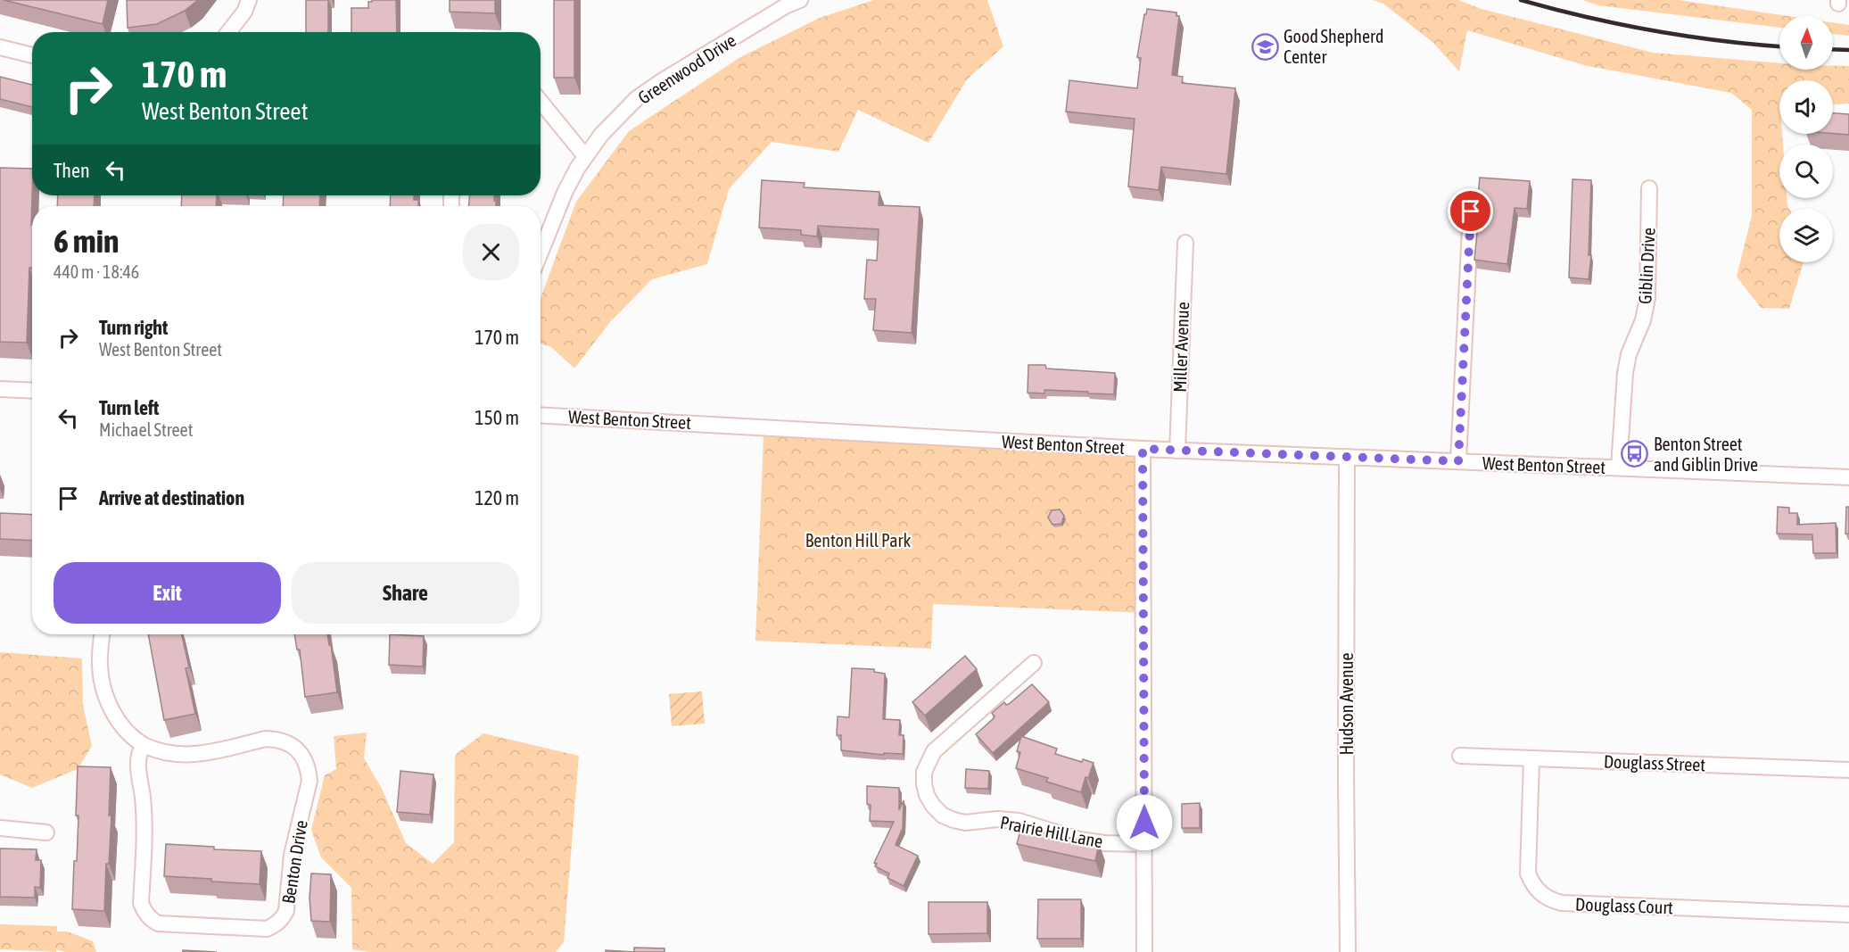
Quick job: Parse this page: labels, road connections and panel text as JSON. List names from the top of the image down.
{
  "streets": {
    "street": [
      "Greenwood Drive",
      "Giblin Drive",
      "Miller Avenue",
      "West Benton Street",
      "Hudson Avenue",
      "Douglass Street",
      "Prairie Hill Lane",
      "Benton Drive",
      "Douglass Court"
    ]
  },
  "crossings": [
    ["Giblin Drive", "West Benton Street"],
    ["Miller Avenue", "West Benton Street"],
    ["West Benton Street", "Hudson Avenue"],
    ["Douglass Street", "Douglass Court"]
  ],
  "parks": ["Benton Hill Park"],
  "places": {
    "school or university": ["Good Shepherd Center"],
    "bus stop": ["Benton Street and Giblin Drive"]
  },
  "north": "top",
  "page": {
    "turn": ["170 m", "West Benton Street"],
    "then": "Then",
    "heading": ["6 min", "440 m · 18:46"],
    "list": [
      {
        "name": "Turn right",
        "note": "West Benton Street",
        "value": "170 m"
      },
      {
        "name": "Turn left",
        "note": "Michael Street",
        "value": "150 m"
      },
      {
        "name": "Arrive at destination",
        "value": "120 m"
      }
    ],
    "buttons": ["Exit", "Share"]
  }
}
